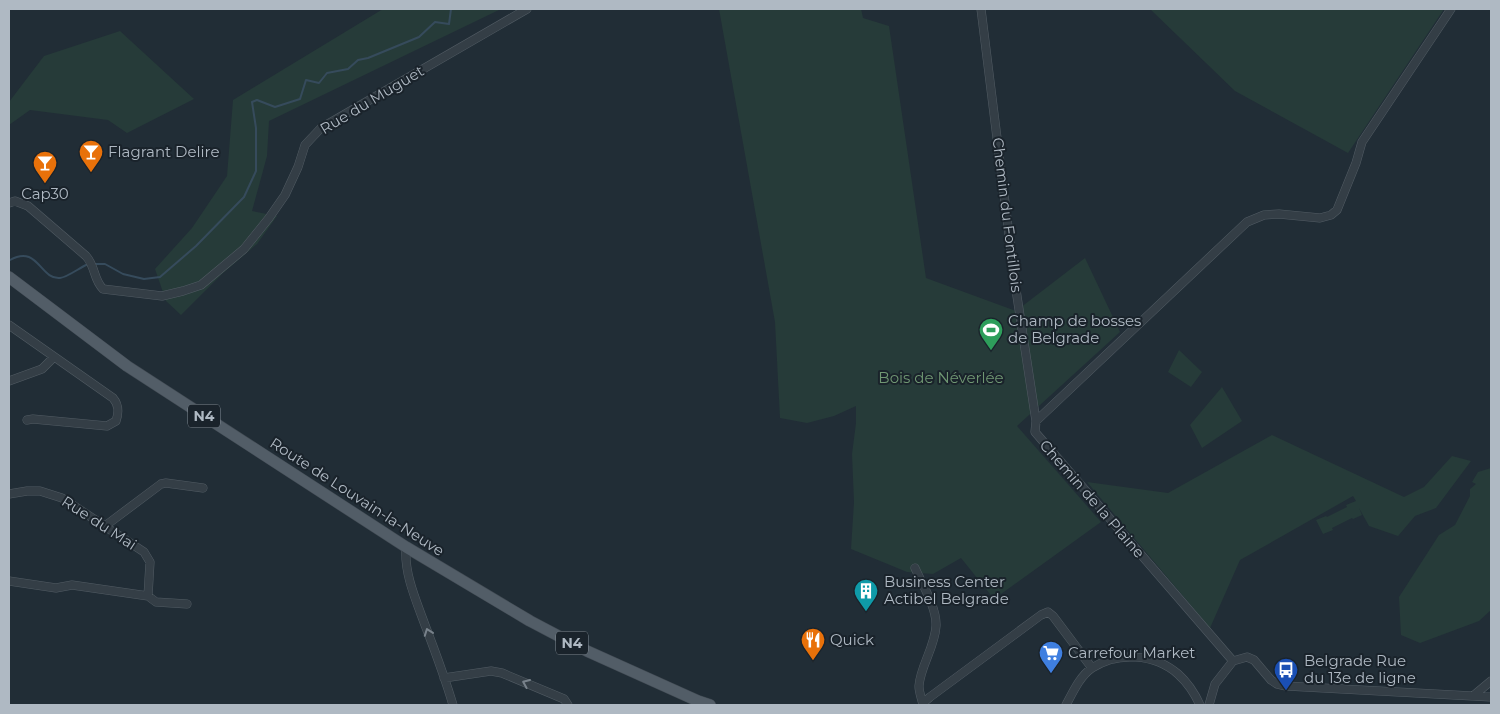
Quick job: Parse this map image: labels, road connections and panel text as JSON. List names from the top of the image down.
{
  "streets": {
    "main road": ["N4", "Route de Louvain-la-Neuve"],
    "street": [
      "Rue du Muguet",
      "Chemin du Fontillois",
      "Chemin de la Plaine",
      "Rue du Mai"
    ]
  },
  "crossings": [
    ["Chemin du Fontillois", "Chemin de la Plaine"]
  ],
  "parks": ["Bois de Néverlée"],
  "places": {
    "bar": ["Flagrant Delire", "Cap30"],
    "sports": ["Champ de bosses de Belgrade"],
    "building": ["Business Center Actibel Belgrade"],
    "restaurant": ["Quick"],
    "supermarket": ["Carrefour Market"],
    "bus stop": ["Belgrade Rue du 13e de ligne"]
  }
}
